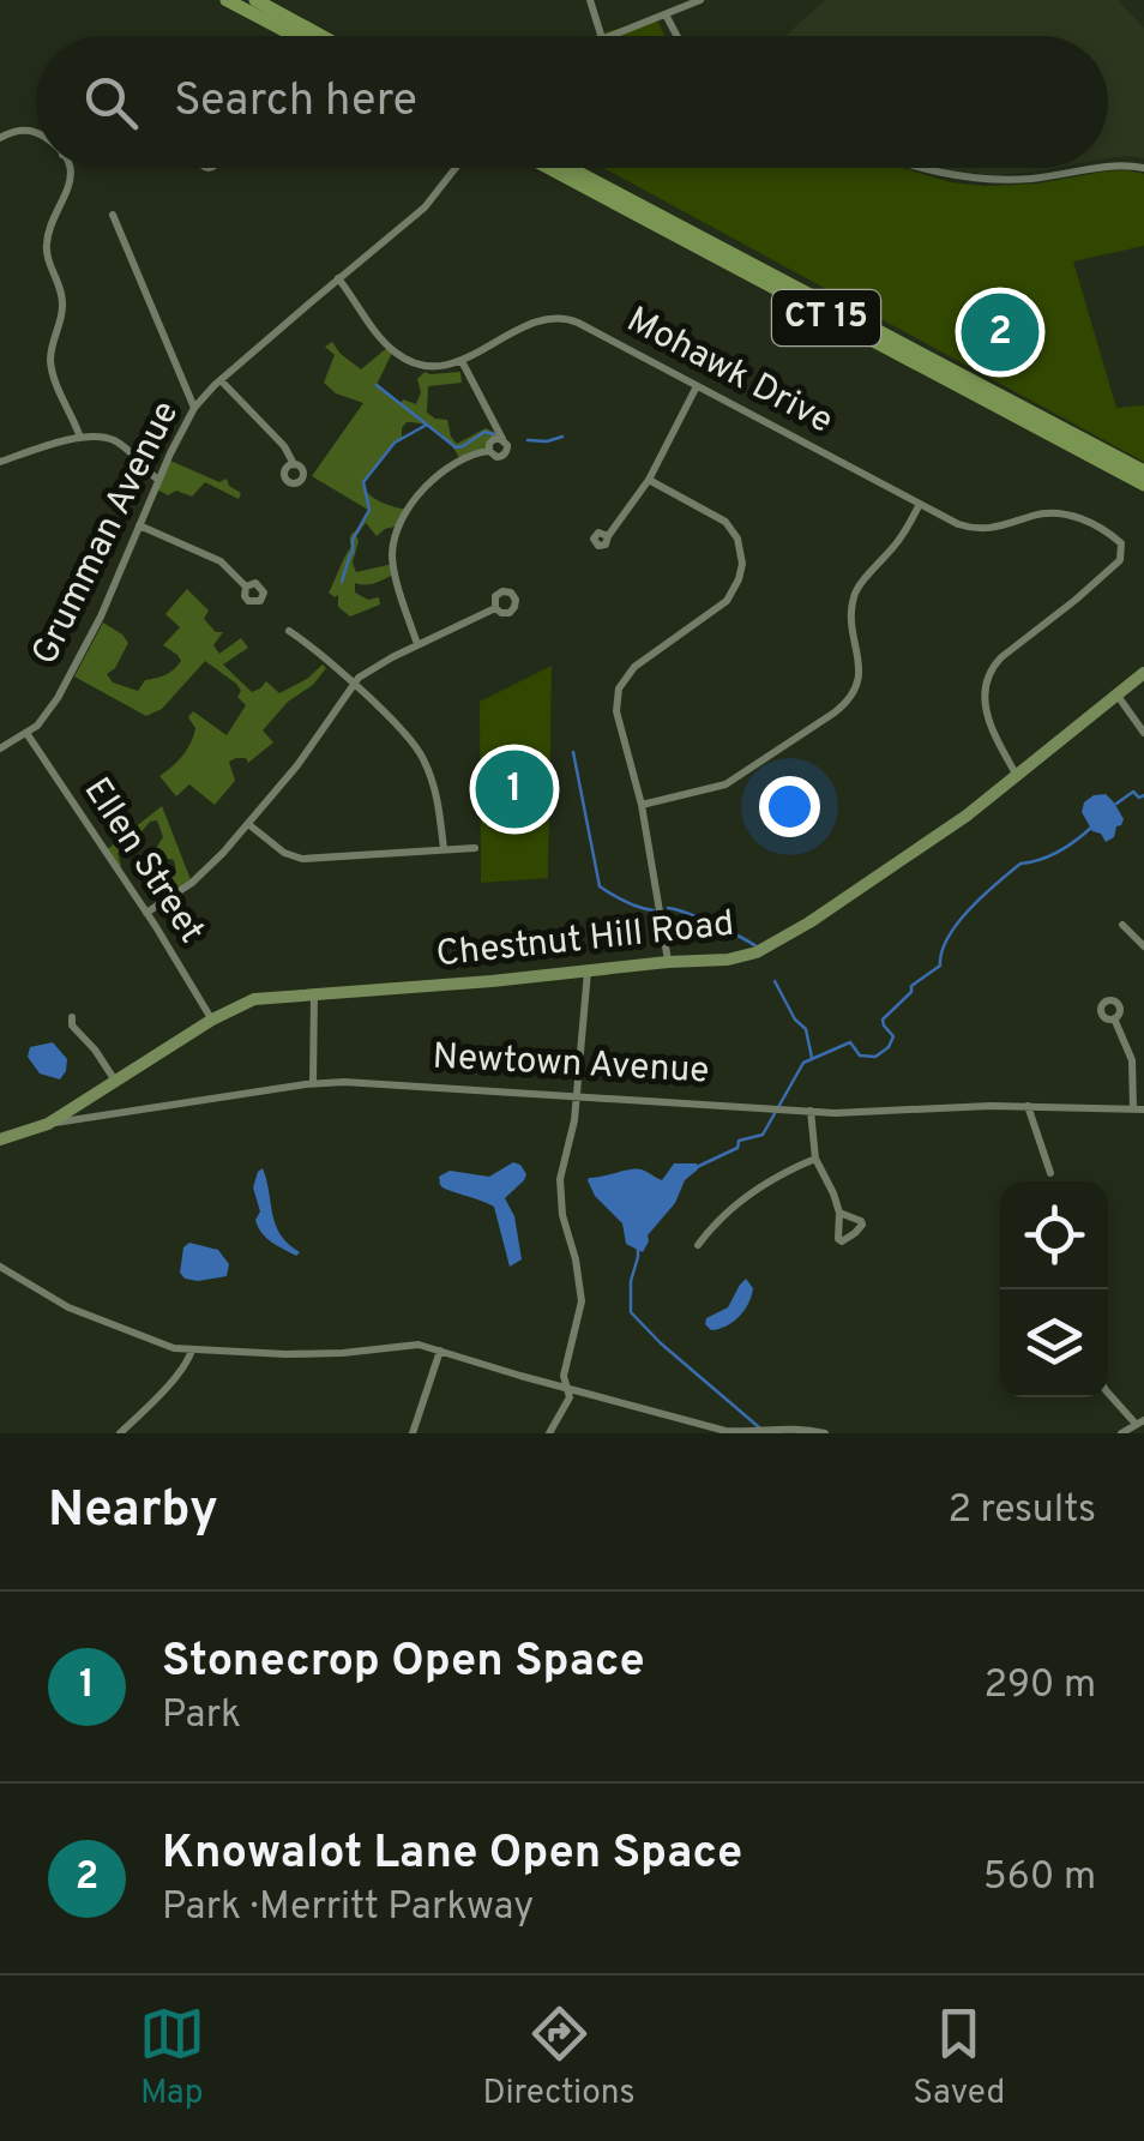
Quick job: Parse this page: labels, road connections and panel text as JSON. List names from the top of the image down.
{
  "streets": {
    "highway": ["CT 15"],
    "main road": ["Chestnut Hill Road", "Newtown Avenue"],
    "street": ["Mohawk Drive", "Grumman Avenue", "Ellen Street"]
  },
  "crossings": [
    ["Mohawk Drive", "Chestnut Hill Road"],
    ["Grumman Avenue", "Ellen Street"],
    ["Ellen Street", "Chestnut Hill Road"],
    ["Chestnut Hill Road", "Newtown Avenue"]
  ],
  "page": {
    "search": "Search here",
    "pins": ["2", "1"],
    "heading": ["Nearby", "2 results"],
    "list": [
      {
        "mark": "1",
        "name": "Stonecrop Open Space",
        "note": "Park",
        "value": "290 m"
      },
      {
        "mark": "2",
        "name": "Knowalot Lane Open Space",
        "note": "Park · Merritt Parkway",
        "value": "560 m"
      }
    ],
    "nav": ["Map", "Directions", "Saved"]
  }
}
